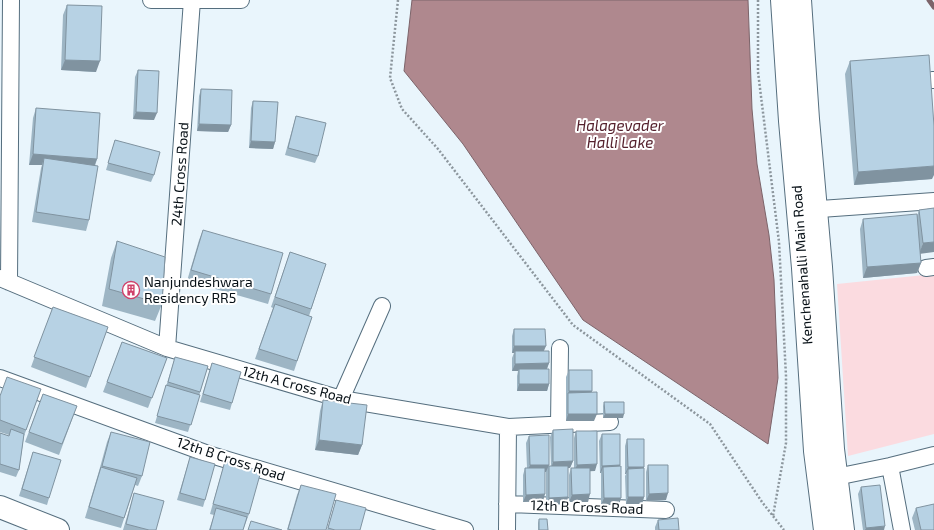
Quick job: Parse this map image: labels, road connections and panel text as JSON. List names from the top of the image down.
{
  "streets": {
    "main road": ["Kenchenahalli Main Road"],
    "street": ["24th Cross Road", "12th A Cross Road", "12th B Cross Road"]
  },
  "crossings": [
    ["24th Cross Road", "12th A Cross Road"]
  ],
  "water": ["Halagevader Halli Lake"],
  "places": {
    "building": ["Nanjundeshwara Residency RR5"]
  }
}
